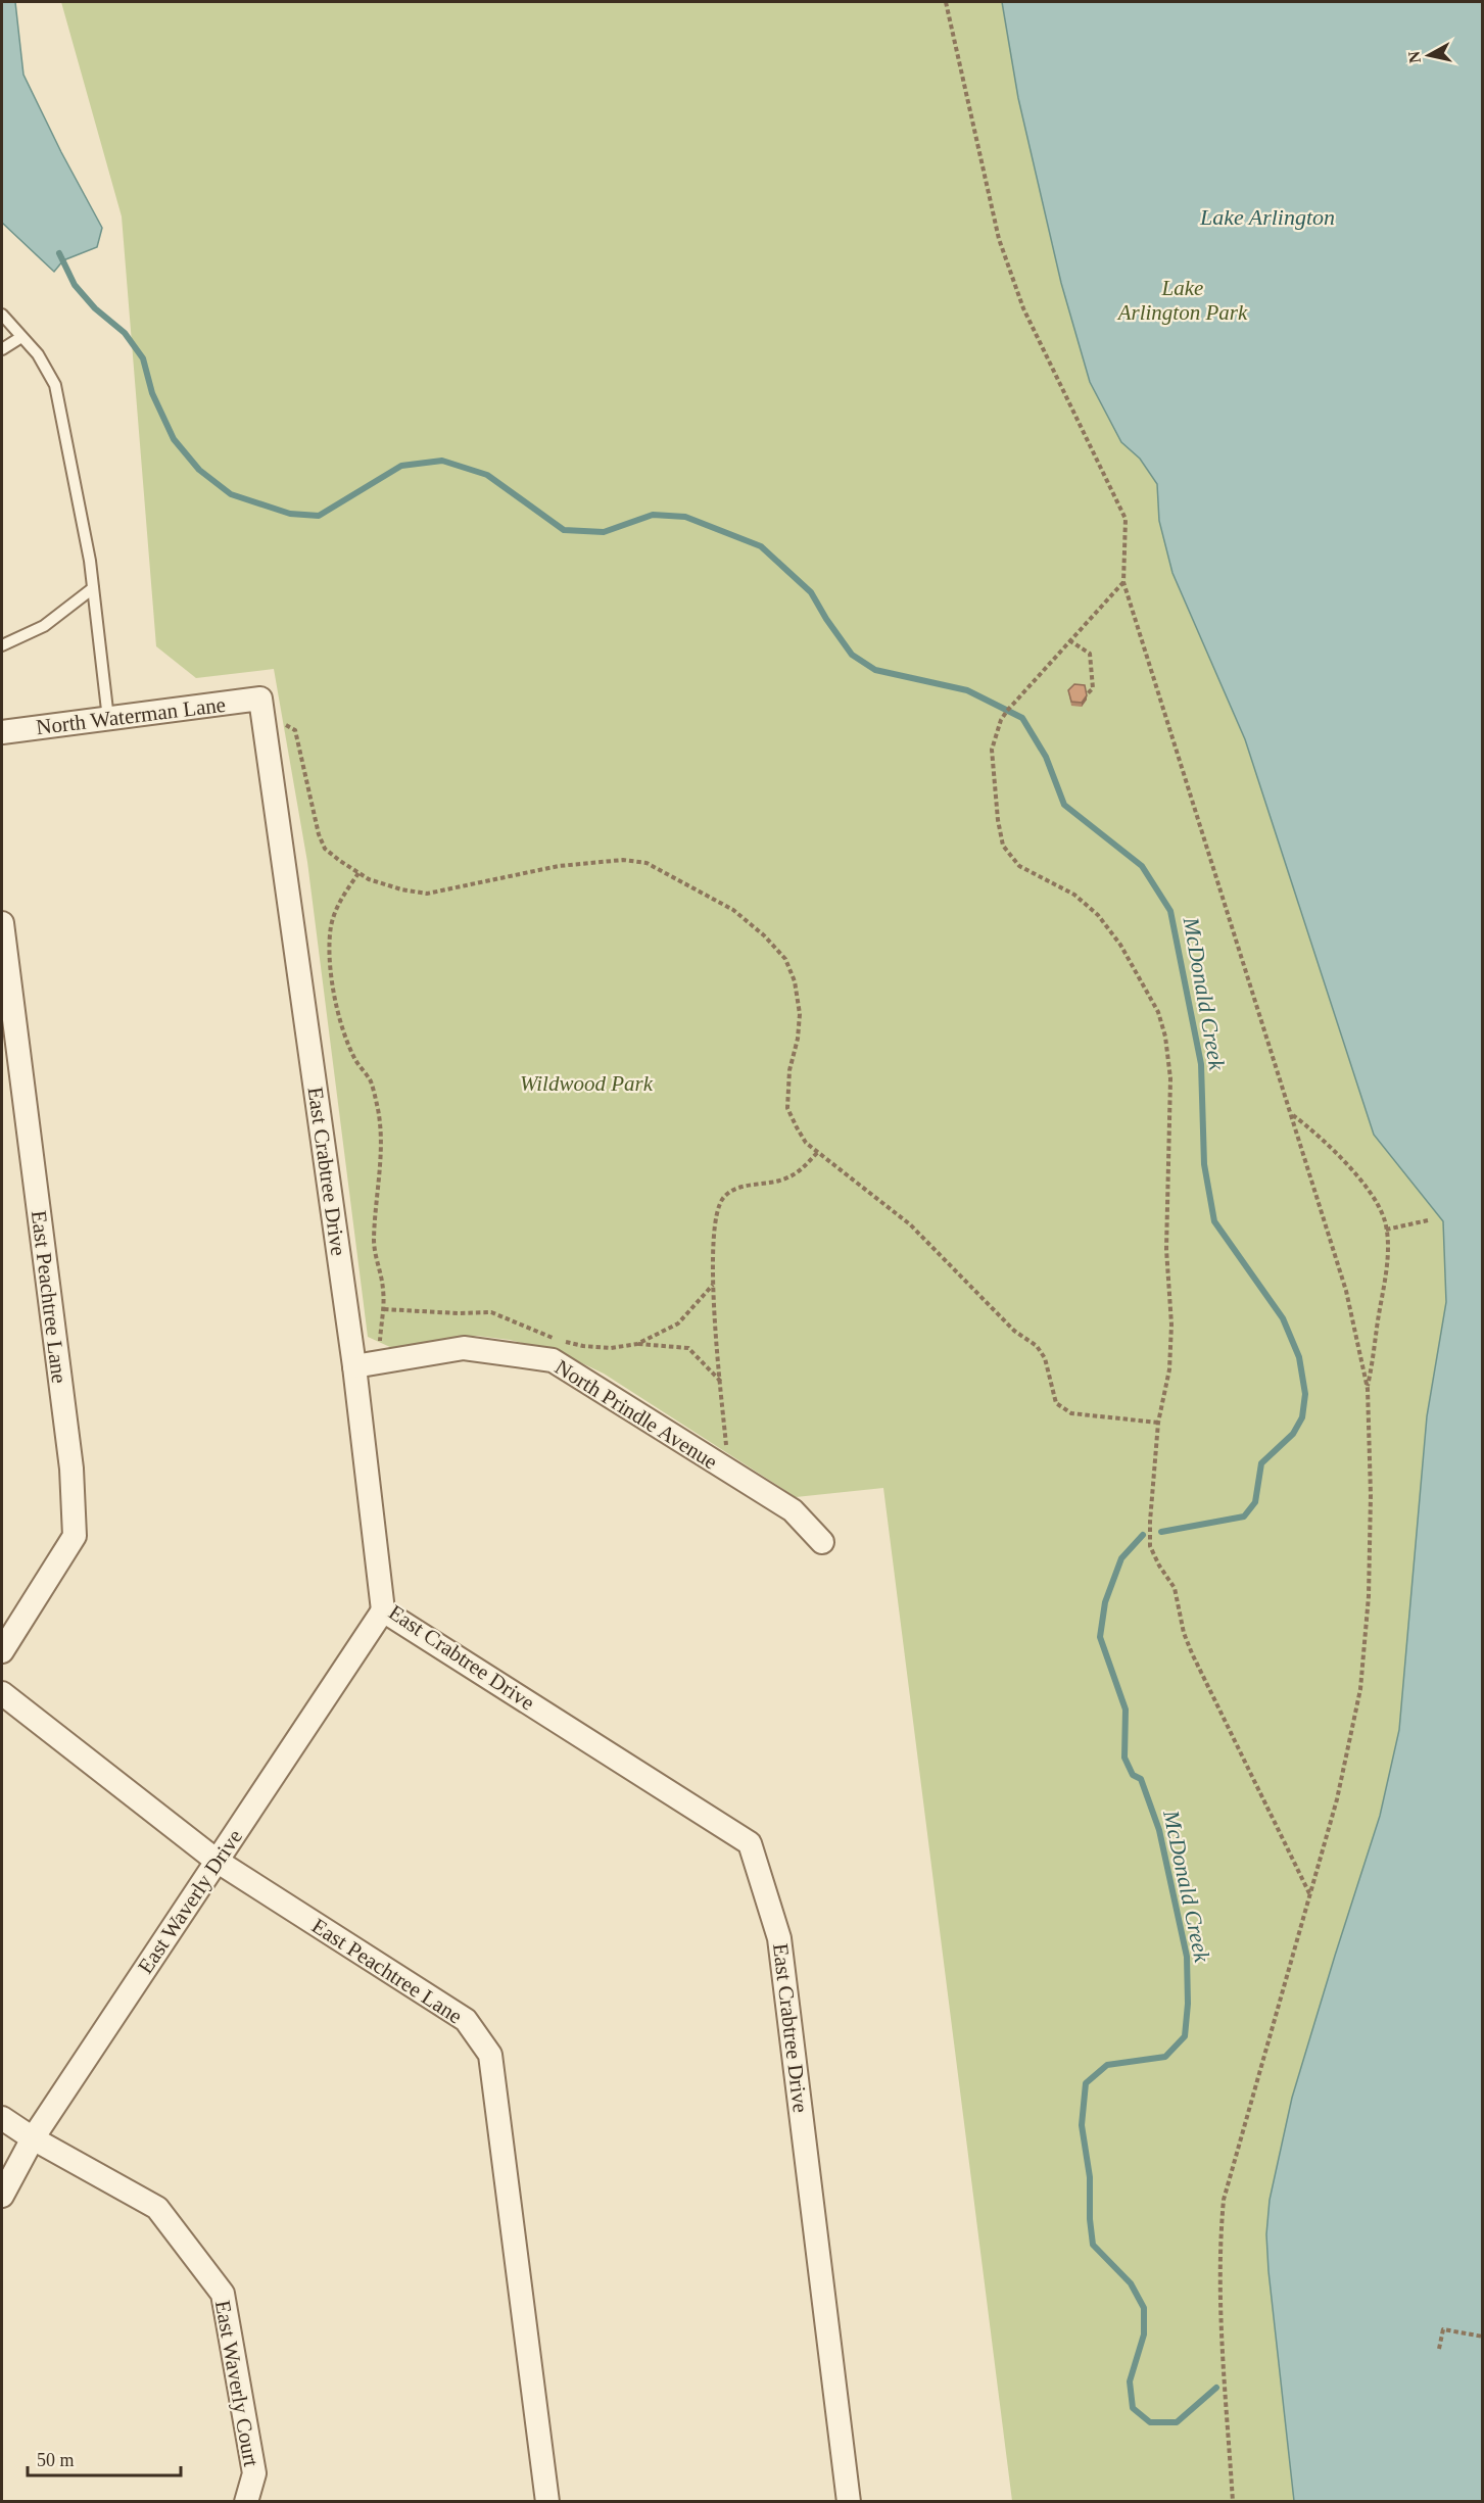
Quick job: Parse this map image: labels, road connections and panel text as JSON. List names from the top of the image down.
{
  "streets": {
    "street": [
      "North Waterman Lane",
      "East Crabtree Drive",
      "East Peachtree Lane",
      "North Prindle Avenue",
      "East Waverly Drive",
      "East Waverly Court"
    ]
  },
  "crossings": [
    ["North Waterman Lane", "East Crabtree Drive"],
    ["East Crabtree Drive", "North Prindle Avenue"],
    ["East Crabtree Drive", "East Waverly Drive"],
    ["East Peachtree Lane", "East Waverly Drive"],
    ["East Waverly Drive", "East Waverly Court"]
  ],
  "water": ["Lake Arlington", "McDonald Creek"],
  "parks": ["Lake Arlington Park", "Wildwood Park"],
  "scale_bar": "50 m",
  "north": "left"
}
